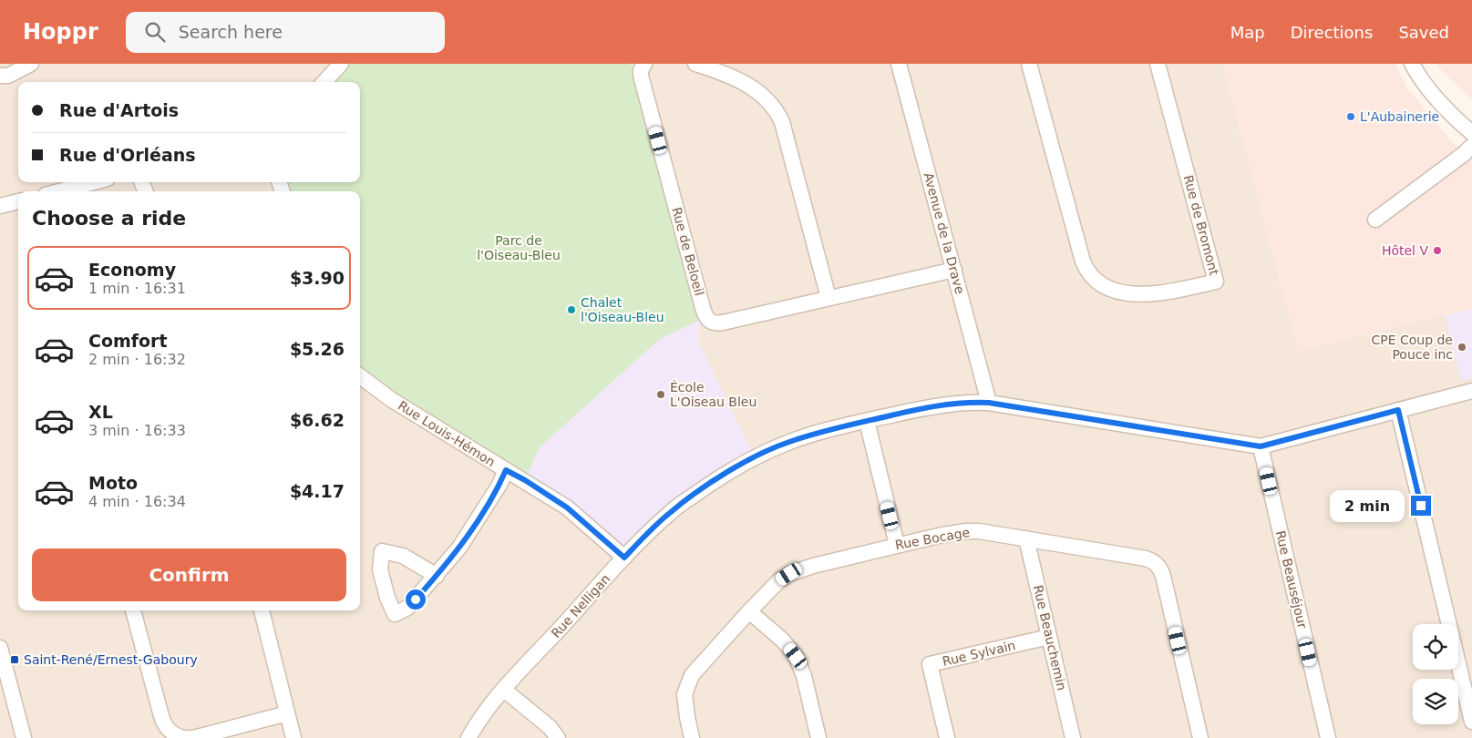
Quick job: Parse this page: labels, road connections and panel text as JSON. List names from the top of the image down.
{
  "streets": {
    "street": [
      "Rue de Bromont",
      "Avenue de la Drave",
      "Rue de Beloeil",
      "Rue Louis-Hémon",
      "Rue Bocage",
      "Rue Beauséjour",
      "Rue Nelligan",
      "Rue Beauchemin",
      "Rue Sylvain"
    ]
  },
  "crossings": [
    ["Avenue de la Drave", "Rue de Beloeil"],
    ["Avenue de la Drave", "Rue Nelligan"],
    ["Rue Louis-Hémon", "Rue Nelligan"],
    ["Rue Bocage", "Rue Beauchemin"],
    ["Rue Beauséjour", "Rue Nelligan"],
    ["Rue Beauchemin", "Rue Sylvain"]
  ],
  "parks": ["Parc de l'Oiseau-Bleu"],
  "places": {
    "other": [
      "L'Aubainerie",
      "Hôtel V",
      "Chalet l'Oiseau-Bleu",
      "CPE Coup de Pouce inc",
      "École L'Oiseau Bleu"
    ],
    "transit": ["Saint-René/Ernest-Gaboury"]
  },
  "page": {
    "header": "Hoppr",
    "search": "Search here",
    "nav": ["Map", "Directions", "Saved"],
    "banner": ["Rue d'Artois", "Rue d'Orléans"],
    "heading": "Choose a ride",
    "list": [
      {
        "name": "Economy",
        "note": "1 min · 16:31",
        "value": "$3.90"
      },
      {
        "name": "Comfort",
        "note": "2 min · 16:32",
        "value": "$5.26"
      },
      {
        "name": "XL",
        "note": "3 min · 16:33",
        "value": "$6.62"
      },
      {
        "name": "Moto",
        "note": "4 min · 16:34",
        "value": "$4.17"
      }
    ],
    "bubble": "2 min",
    "buttons": "Confirm"
  }
}
